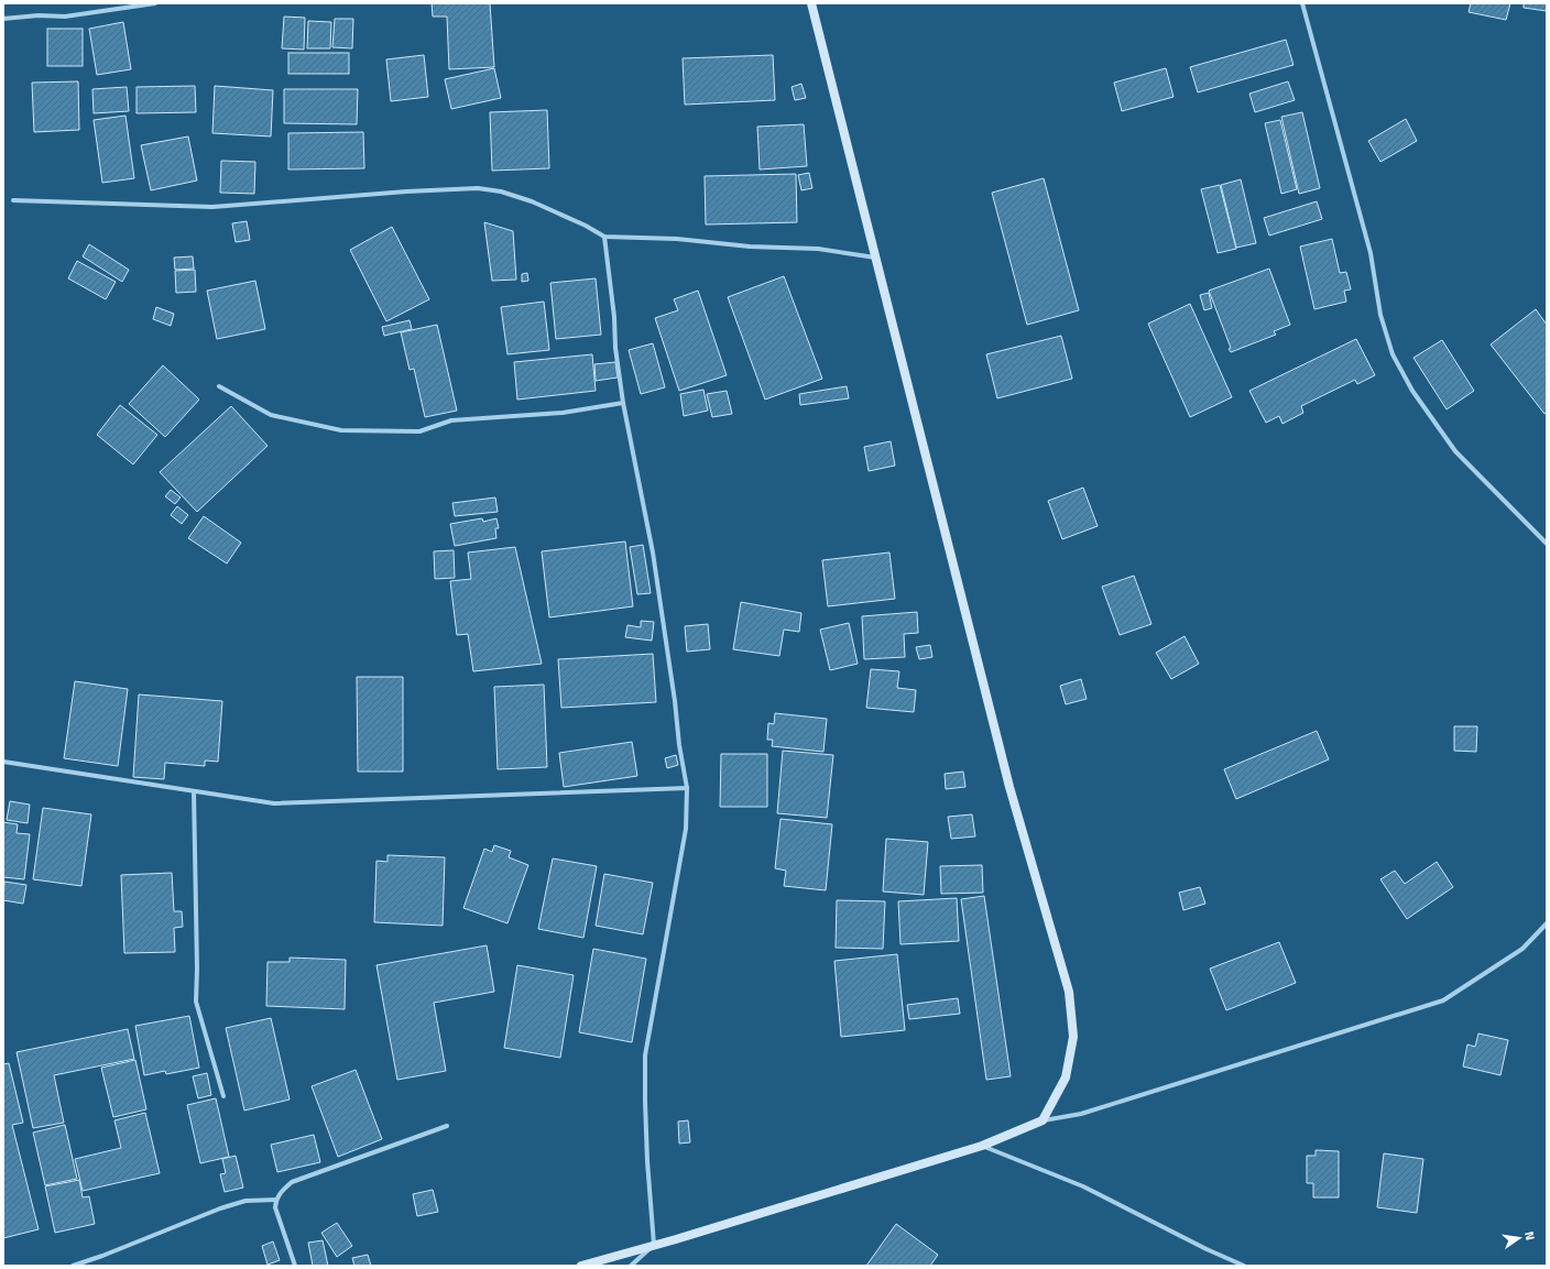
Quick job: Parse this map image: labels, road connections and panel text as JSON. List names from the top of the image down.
{
  "north": "right"
}
